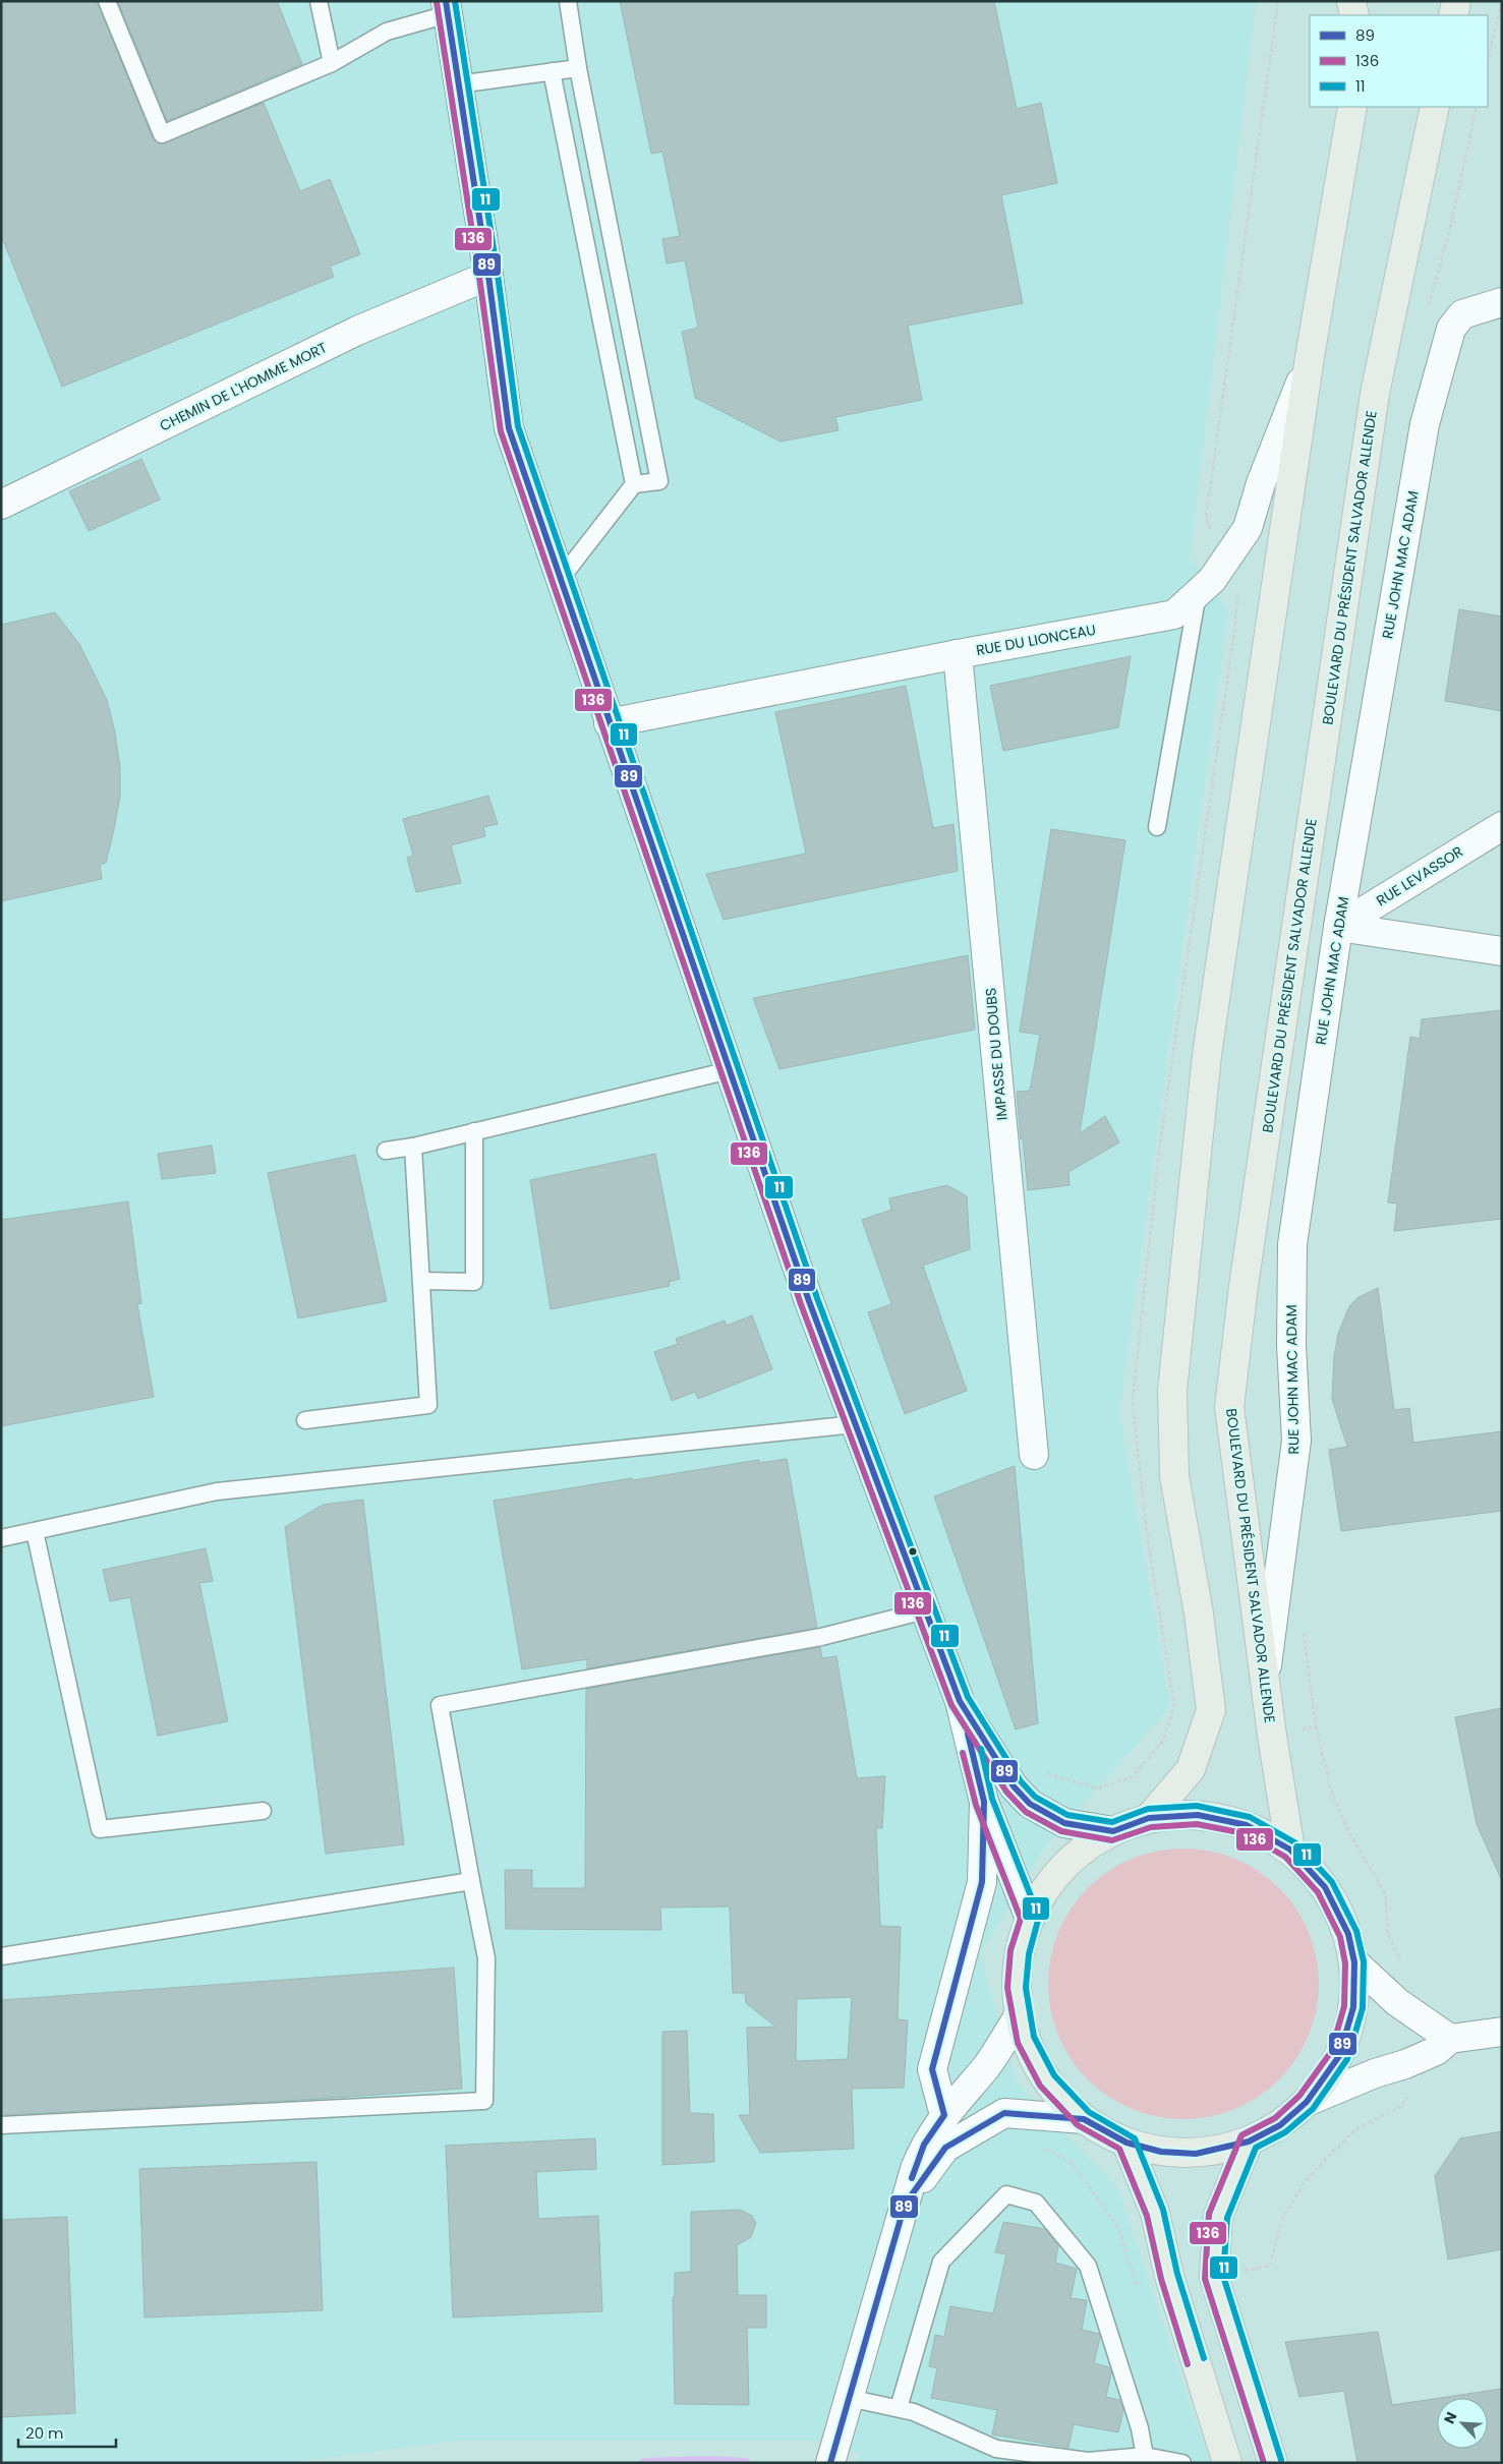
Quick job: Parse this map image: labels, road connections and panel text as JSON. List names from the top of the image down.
{
  "streets": {
    "main road": ["BOULEVARD DU PRÉSIDENT SALVADOR ALLENDE"],
    "street": [
      "CHEMIN DE L'HOMME MORT",
      "RUE JOHN MAC ADAM",
      "RUE DU LIONCEAU",
      "RUE LEVASSOR",
      "IMPASSE DU DOUBS"
    ]
  },
  "crossings": [
    ["RUE JOHN MAC ADAM", "BOULEVARD DU PRÉSIDENT SALVADOR ALLENDE"],
    ["RUE JOHN MAC ADAM", "RUE LEVASSOR"],
    ["RUE DU LIONCEAU", "IMPASSE DU DOUBS"]
  ],
  "lines": ["transit line 89", "transit line 11", "transit line 136"],
  "legend": ["89", "136", "11"],
  "scale_bar": "20 m",
  "north": "top left"
}
